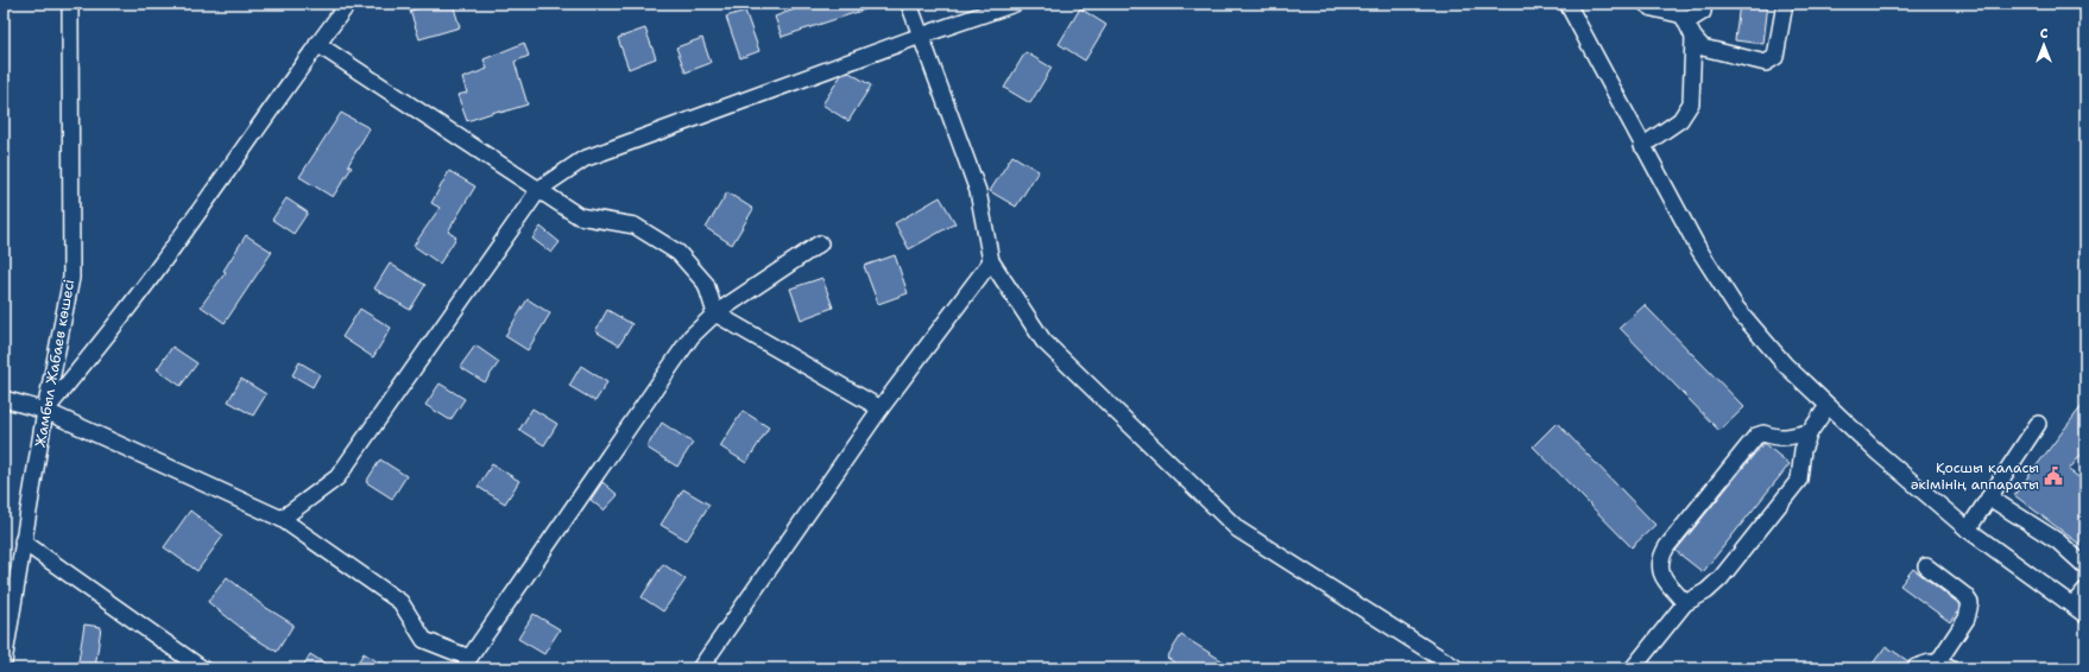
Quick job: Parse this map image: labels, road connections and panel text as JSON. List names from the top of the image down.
{
  "streets": {
    "street": ["Жамбыл Жабаев көшесі"]
  },
  "places": {
    "public building": ["Қосшы қаласы әкімінің аппараты"]
  },
  "north": "top"
}
